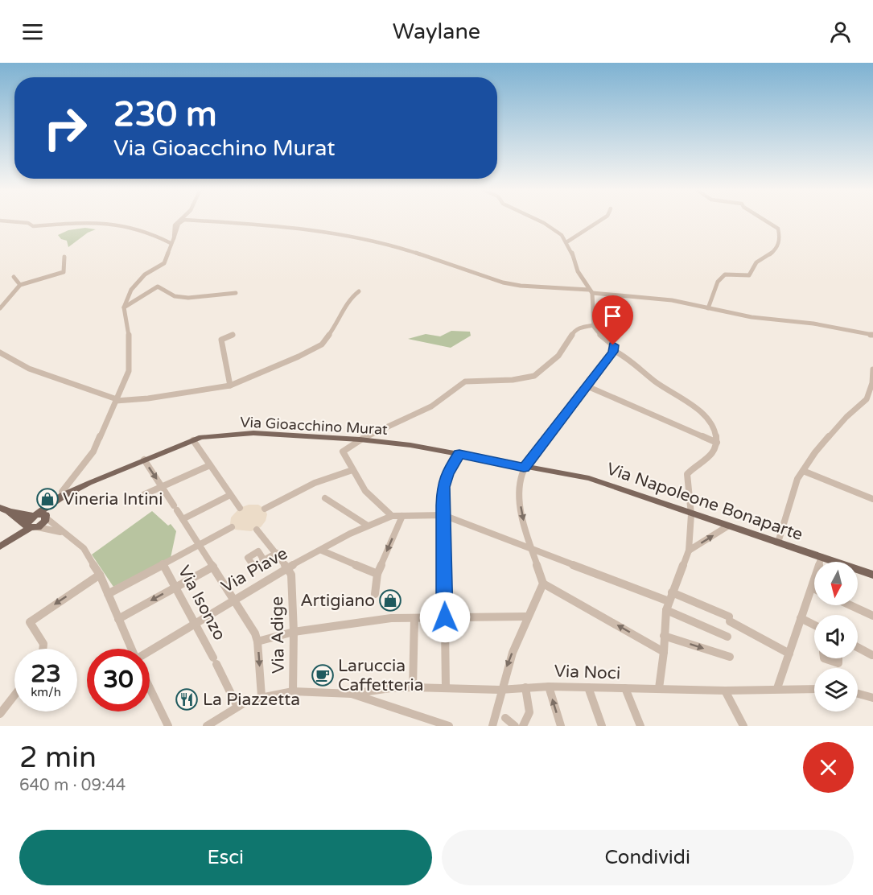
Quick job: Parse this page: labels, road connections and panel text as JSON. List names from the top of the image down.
{
  "streets": {
    "main road": ["Via Gioacchino Murat", "Via Napoleone Bonaparte"],
    "street": [
      "Via Piave",
      "Via Isonzo",
      "Via Adige",
      "Via Noci"
    ]
  },
  "crossings": [
    ["Via Gioacchino Murat", "Via Napoleone Bonaparte"],
    ["Via Piave", "Via Isonzo"],
    ["Via Piave", "Via Adige"]
  ],
  "places": {
    "shop": ["Vineria Intini", "Artigiano"],
    "cafe": ["Laruccia Caffetteria"],
    "restaurant": ["La Piazzetta"]
  },
  "north": "bottom",
  "page": {
    "header": "Waylane",
    "turn": ["230 m", "Via Gioacchino Murat"],
    "speed": "23 km/h",
    "limit": "30",
    "heading": ["2 min", "640 m · 09:44"],
    "buttons": ["Esci", "Condividi"]
  }
}
